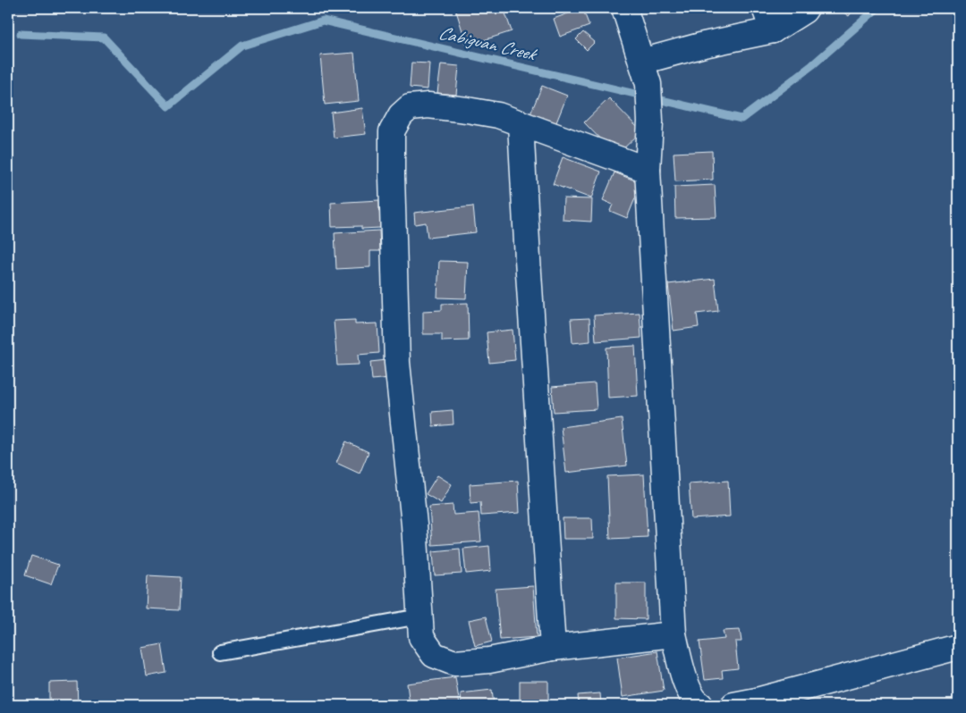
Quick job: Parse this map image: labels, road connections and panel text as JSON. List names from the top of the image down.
{
  "water": ["Cabiguan Creek"]
}
